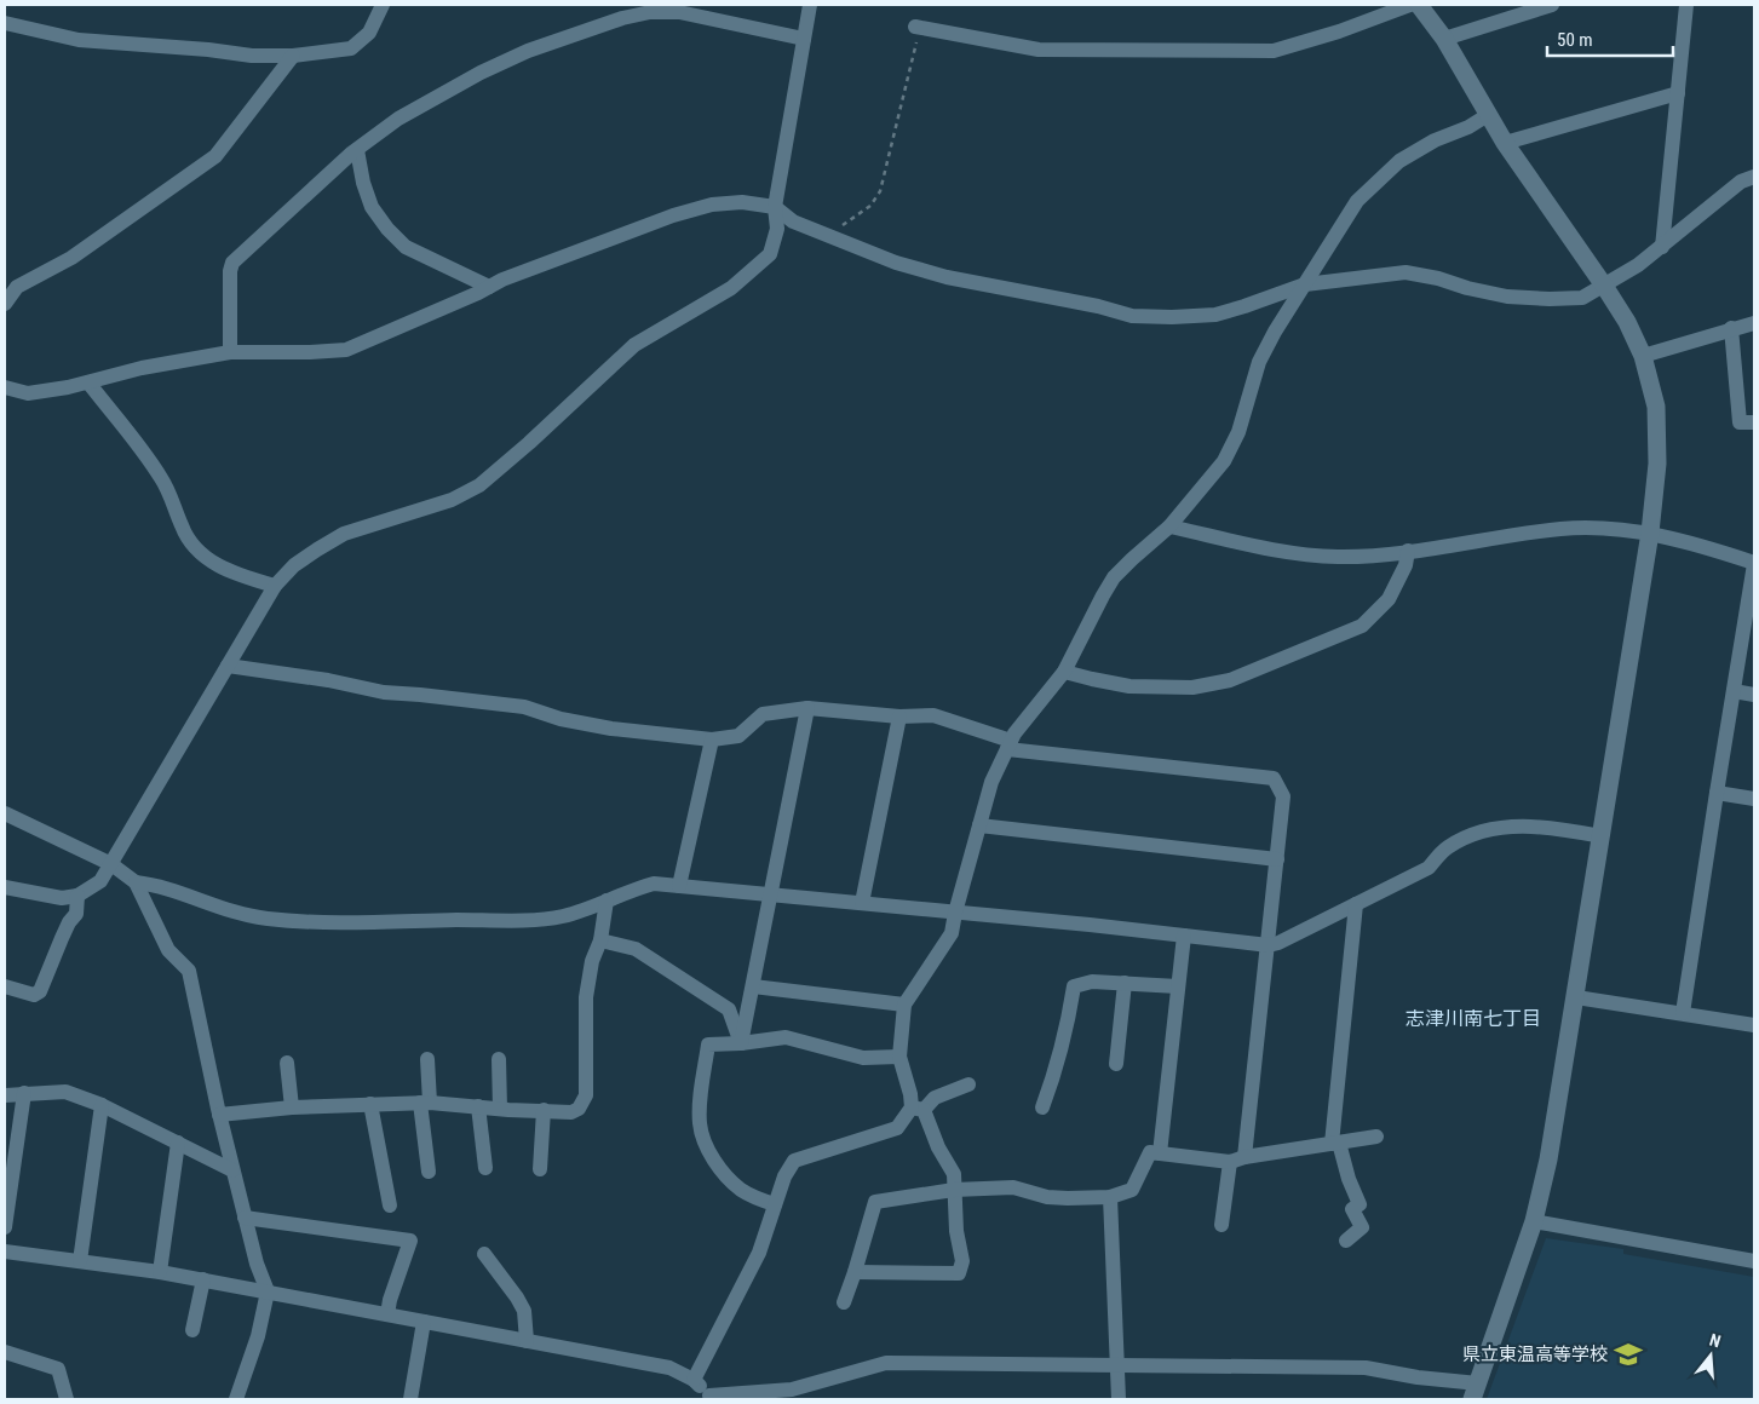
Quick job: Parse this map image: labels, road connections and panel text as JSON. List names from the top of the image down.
{
  "districts": ["志津川南七丁目"],
  "places": {
    "school or university": ["県立東温高等学校"]
  },
  "scale_bar": "50 m",
  "north": "top"
}
